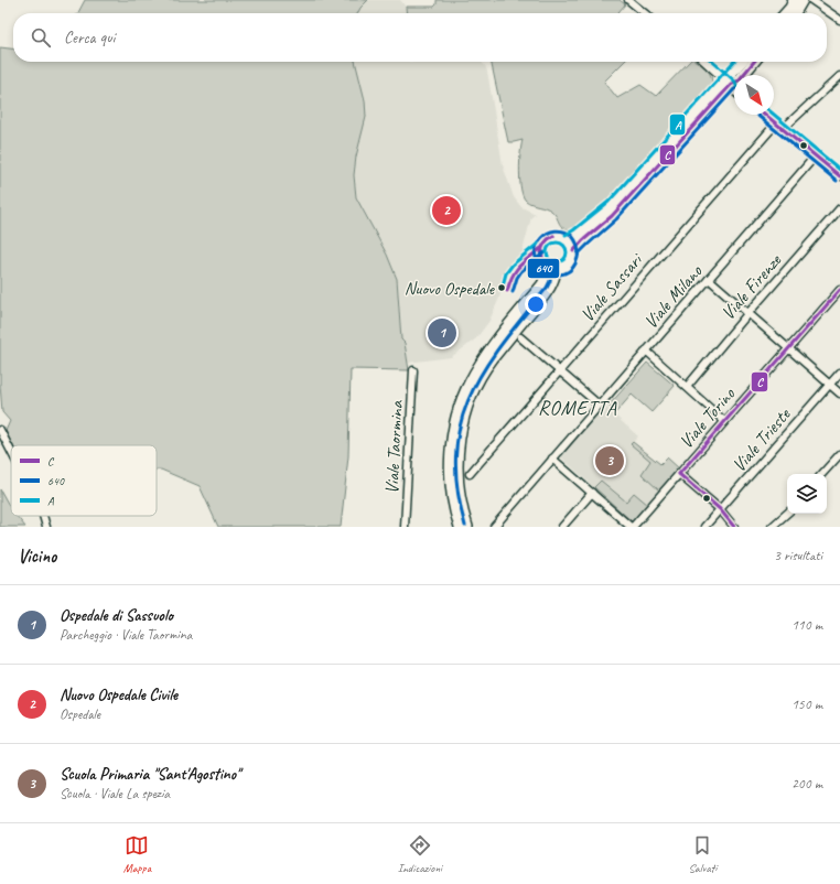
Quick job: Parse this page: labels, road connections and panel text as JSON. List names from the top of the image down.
{
  "streets": {
    "street": [
      "Viale Firenze",
      "Viale Sassari",
      "Viale Milano",
      "Viale Torino",
      "Viale Trieste",
      "Viale Taormina"
    ]
  },
  "districts": ["ROMETTA"],
  "places": ["Nuovo Ospedale"],
  "lines": ["transit line C", "transit line A", "transit line 640"],
  "legend": ["C", "640", "A"],
  "north": "bottom right",
  "page": {
    "search": "Cerca qui",
    "pins": ["2", "1", "3"],
    "heading": ["Vicino", "3 risultati"],
    "list": [
      {
        "mark": "1",
        "name": "Ospedale di Sassuolo",
        "note": "Parcheggio · Viale Taormina",
        "value": "110 m"
      },
      {
        "mark": "2",
        "name": "Nuovo Ospedale Civile",
        "note": "Ospedale",
        "value": "150 m"
      },
      {
        "mark": "3",
        "name": "Scuola Primaria \"Sant'Agostino\"",
        "note": "Scuola · Viale La spezia",
        "value": "200 m"
      }
    ],
    "nav": ["Mappa", "Indicazioni", "Salvati"]
  }
}
